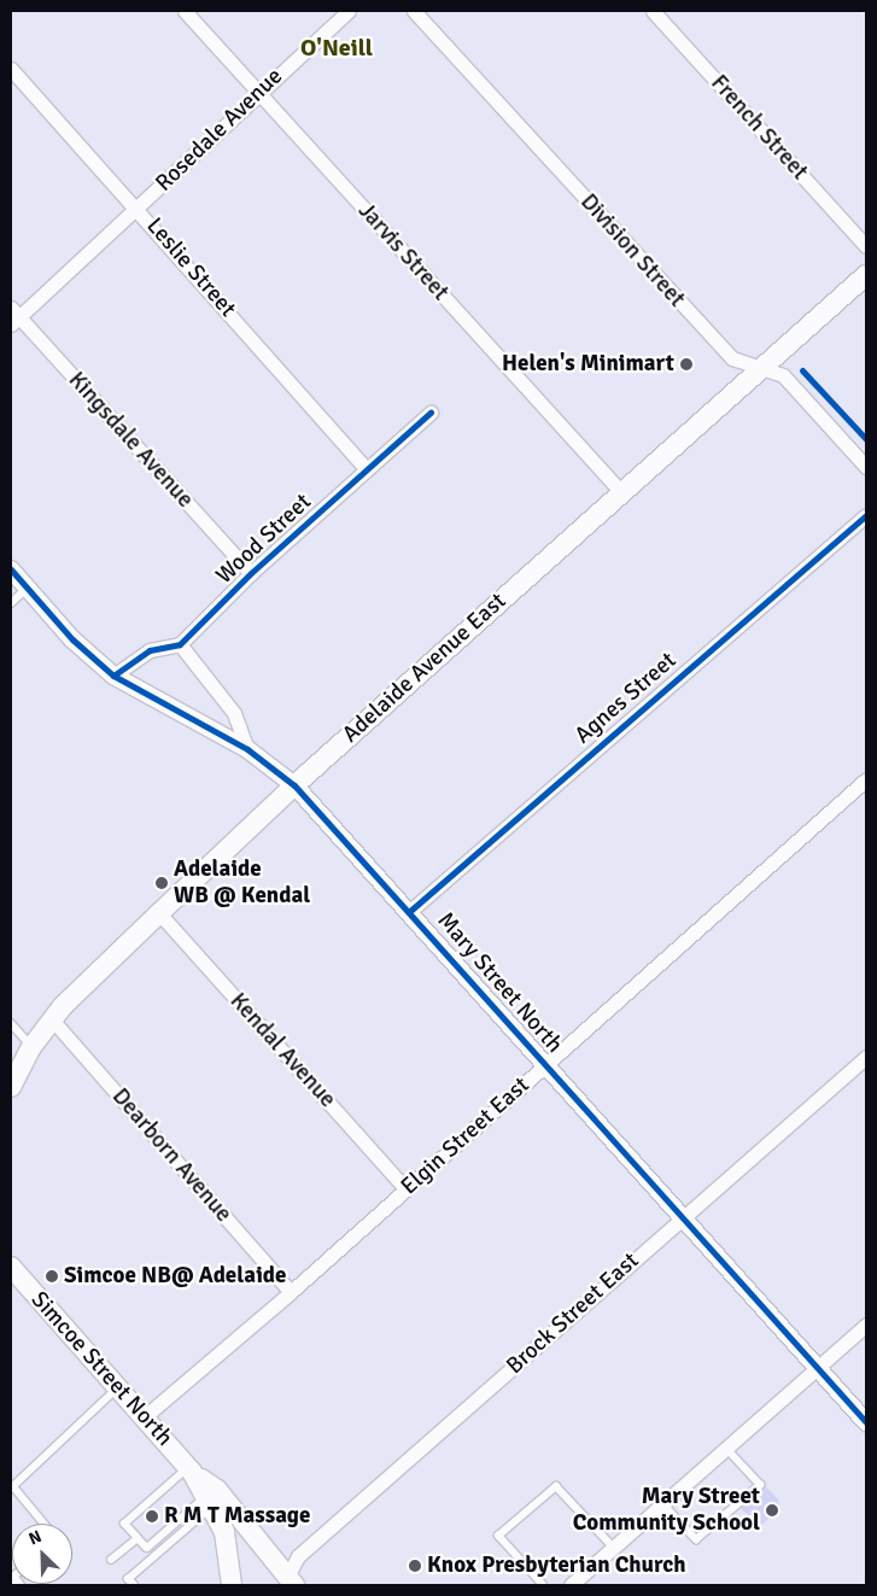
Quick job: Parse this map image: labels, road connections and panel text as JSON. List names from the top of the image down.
{
  "streets": {
    "main road": ["Adelaide Avenue East", "Simcoe Street North"],
    "street": [
      "French Street",
      "Rosedale Avenue",
      "Division Street",
      "Jarvis Street",
      "Leslie Street",
      "Kingsdale Avenue",
      "Wood Street",
      "Agnes Street",
      "Mary Street North",
      "Kendal Avenue",
      "Elgin Street East",
      "Dearborn Avenue",
      "Brock Street East"
    ]
  },
  "crossings": [
    ["Rosedale Avenue", "Jarvis Street"],
    ["Rosedale Avenue", "Leslie Street"],
    ["Rosedale Avenue", "Kingsdale Avenue"],
    ["Division Street", "Adelaide Avenue East"],
    ["Jarvis Street", "Adelaide Avenue East"],
    ["Leslie Street", "Wood Street"],
    ["Kingsdale Avenue", "Wood Street"],
    ["Adelaide Avenue East", "Mary Street North"],
    ["Adelaide Avenue East", "Kendal Avenue"],
    ["Adelaide Avenue East", "Dearborn Avenue"],
    ["Agnes Street", "Mary Street North"],
    ["Mary Street North", "Elgin Street East"],
    ["Mary Street North", "Brock Street East"],
    ["Kendal Avenue", "Elgin Street East"],
    ["Elgin Street East", "Dearborn Avenue"],
    ["Elgin Street East", "Simcoe Street North"],
    ["Brock Street East", "Simcoe Street North"]
  ],
  "districts": ["O'Neill"],
  "places": [
    "Helen's Minimart",
    "Adelaide WB @ Kendal",
    "Simcoe NB@ Adelaide",
    "Mary Street Community School",
    "R M T Massage",
    "Knox Presbyterian Church"
  ],
  "north": "top left"
}
